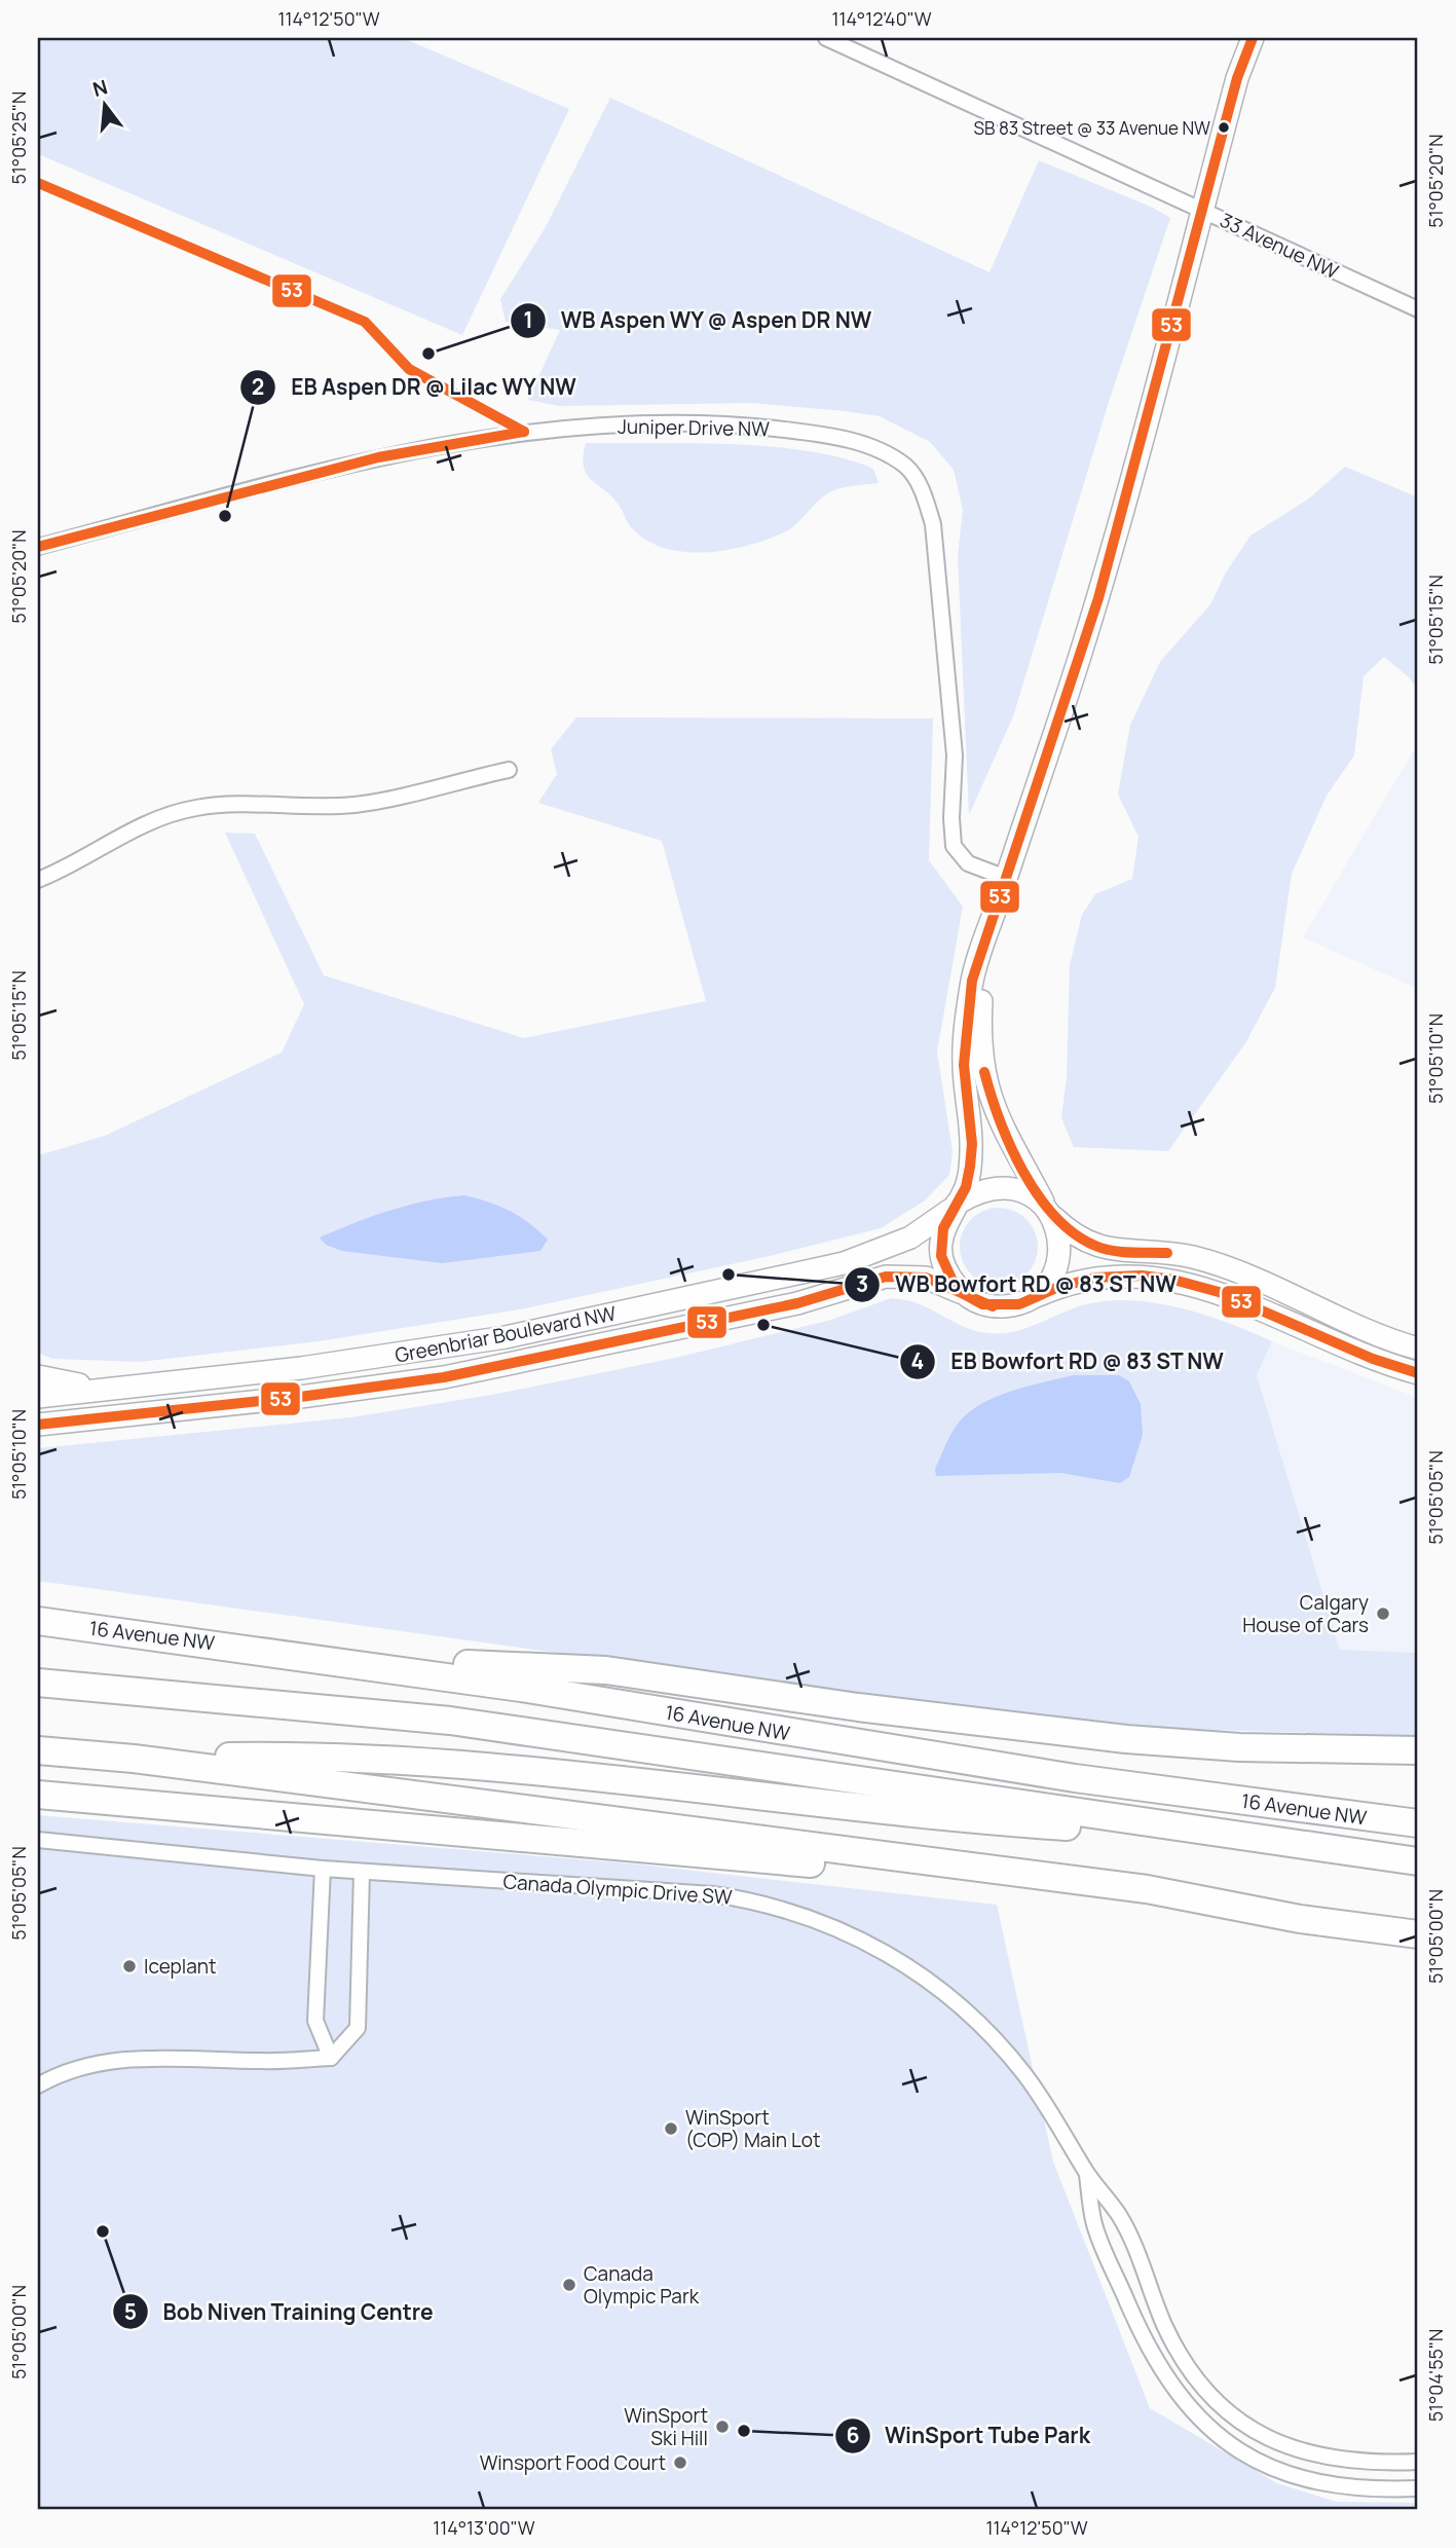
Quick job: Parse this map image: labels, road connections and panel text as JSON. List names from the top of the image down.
{
  "streets": {
    "highway": ["16 Avenue NW"],
    "street": [
      "33 Avenue NW",
      "Juniper Drive NW",
      "Greenbriar Boulevard NW",
      "Canada Olympic Drive SW"
    ]
  },
  "places": [
    "SB 83 Street @ 33 Avenue NW",
    "WB Aspen WY @ Aspen DR NW",
    "EB Aspen DR @ Lilac WY NW",
    "WB Bowfort RD @ 83 ST NW",
    "EB Bowfort RD @ 83 ST NW",
    "Calgary House of Cars",
    "Iceplant",
    "WinSport (COP) Main Lot",
    "Bob Niven Training Centre",
    "Canada Olympic Park",
    "WinSport Ski Hill",
    "WinSport Tube Park",
    "Winsport Food Court"
  ],
  "lines": ["transit line 53"],
  "north": "top",
  "coordinates": [
    "114°12'50\"W",
    "114°12'40\"W",
    "51°05'25\"N",
    "51°05'20\"N",
    "51°05'15\"N",
    "51°05'10\"N",
    "51°05'05\"N",
    "51°05'00\"N",
    "51°04'55\"N",
    "114°13'00\"W"
  ]
}
